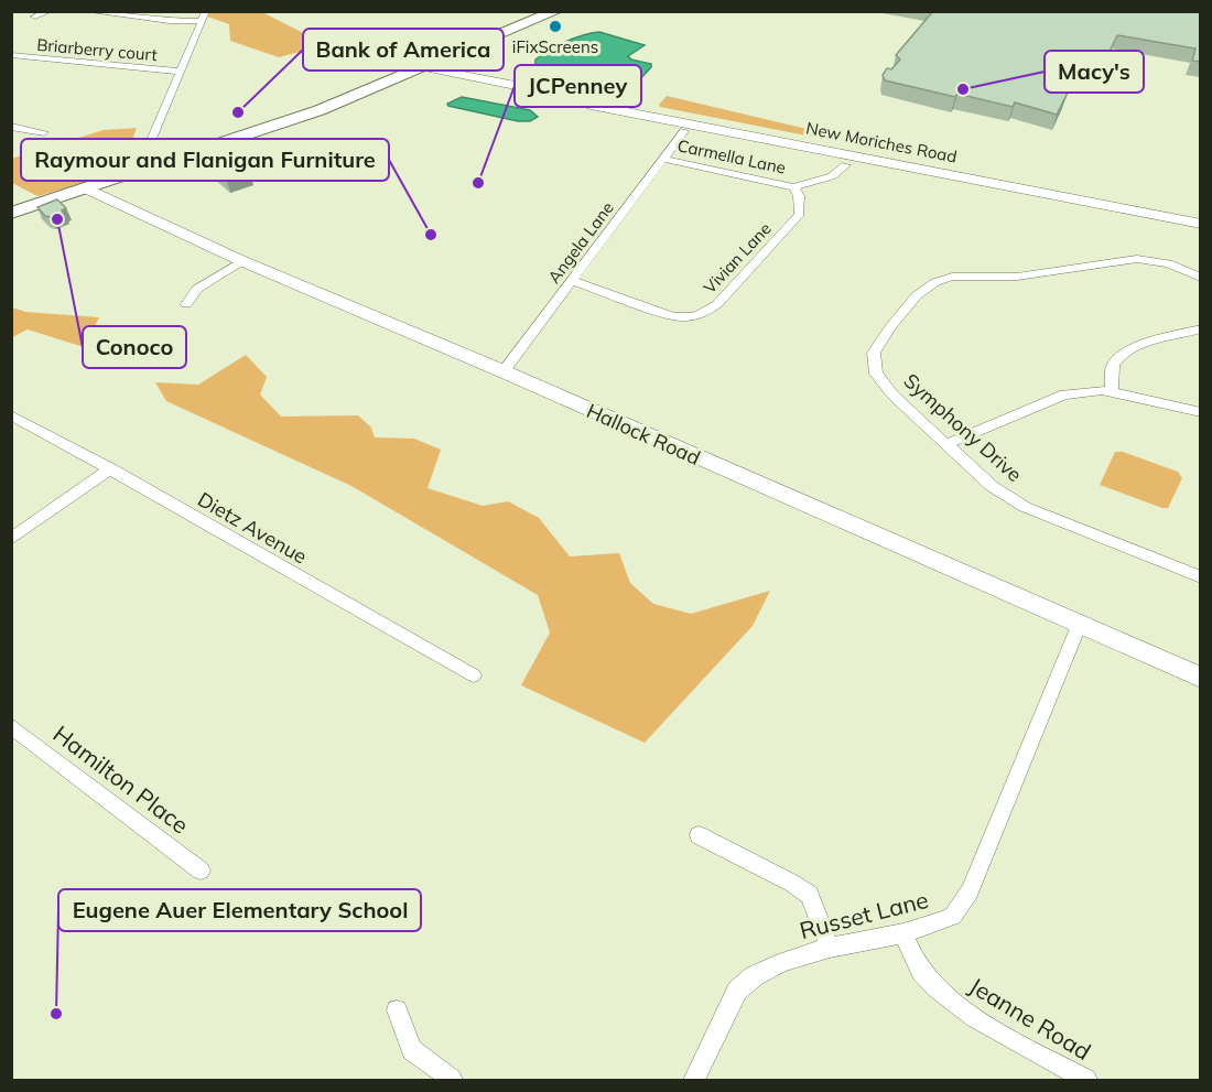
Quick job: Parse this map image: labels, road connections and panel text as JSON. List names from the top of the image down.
{
  "streets": {
    "main road": ["New Moriches Road", "Hallock Road"],
    "street": [
      "Briarberry court",
      "Carmella Lane",
      "Angela Lane",
      "Vivian Lane",
      "Symphony Drive",
      "Dietz Avenue",
      "Hamilton Place",
      "Russet Lane",
      "Jeanne Road"
    ]
  },
  "crossings": [
    ["Carmella Lane", "Angela Lane"],
    ["Carmella Lane", "Vivian Lane"],
    ["Angela Lane", "Vivian Lane"],
    ["Angela Lane", "Hallock Road"],
    ["Hallock Road", "Russet Lane"],
    ["Russet Lane", "Jeanne Road"]
  ],
  "places": [
    "iFixScreens",
    "Macy's",
    "Bank of America",
    "JCPenney",
    "Conoco",
    "Raymour and Flanigan Furniture",
    "Eugene Auer Elementary School"
  ]
}
